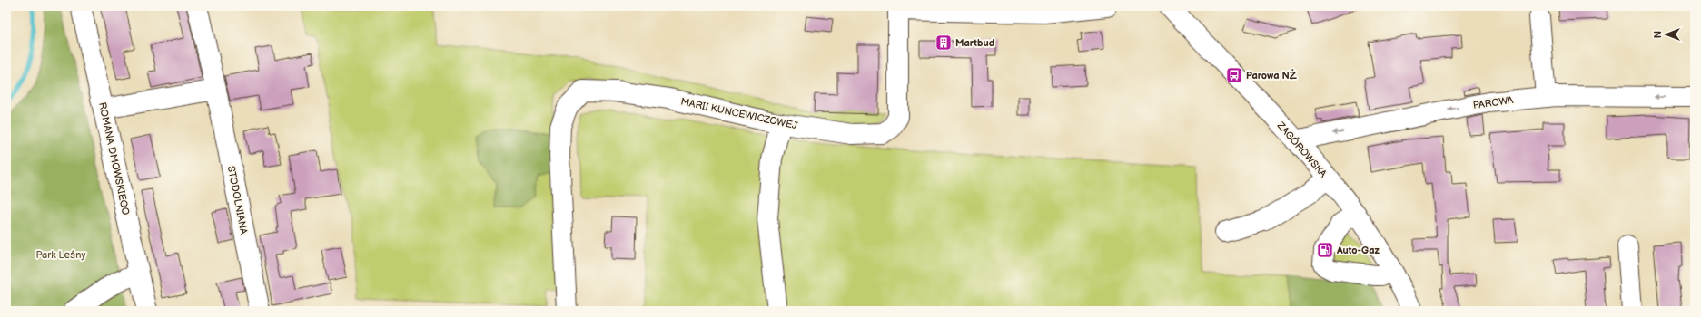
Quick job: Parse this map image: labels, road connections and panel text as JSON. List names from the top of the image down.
{
  "streets": {
    "street": [
      "PAROWA",
      "MARII KUNCEWICZOWEJ",
      "ZAGÓROWSKA",
      "ROMANA DMOWSKIEGO",
      "STODOLNIANA"
    ]
  },
  "crossings": [
    ["PAROWA", "ZAGÓROWSKA"]
  ],
  "one_way": ["PAROWA"],
  "parks": ["Park Leśny"],
  "places": {
    "building": ["Martbud"],
    "bus stop": ["Parowa NŻ"],
    "fuel station": ["Auto-Gaz"]
  },
  "north": "left"
}
